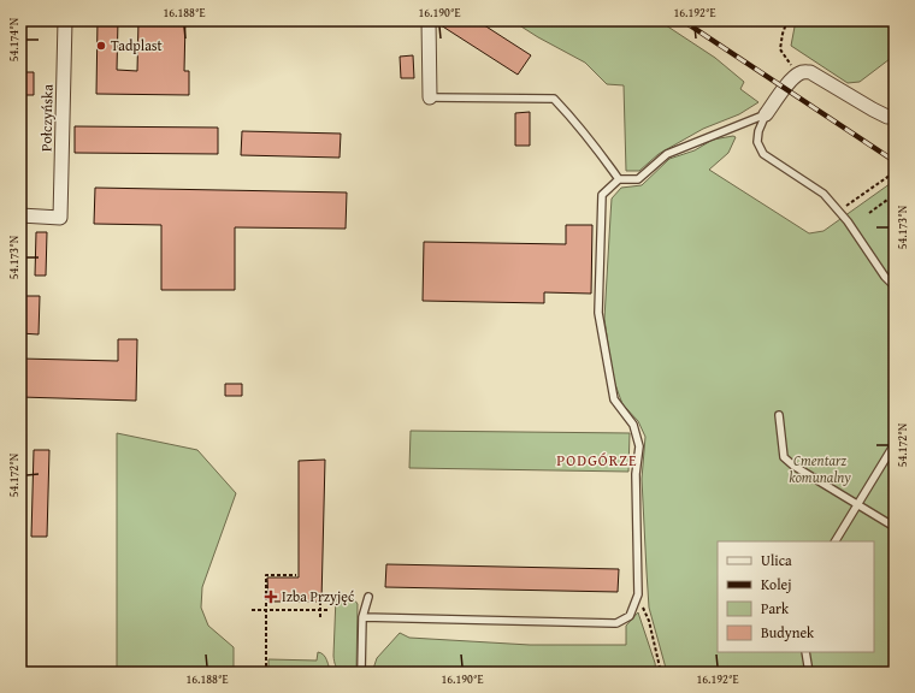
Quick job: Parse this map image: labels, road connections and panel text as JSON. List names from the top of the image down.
{
  "streets": {
    "street": ["Połczyńska"]
  },
  "districts": ["PODGÓRZE"],
  "parks": ["Cmentarz komunalny"],
  "places": {
    "other": ["Tadplast"],
    "health": ["Izba Przyjęć"]
  },
  "legend": [
    "Ulica",
    "Kolej",
    "Park",
    "Budynek"
  ],
  "coordinates": [
    "16.188°E",
    "16.190°E",
    "16.192°E",
    "54.174°N",
    "54.173°N",
    "54.172°N"
  ]
}
